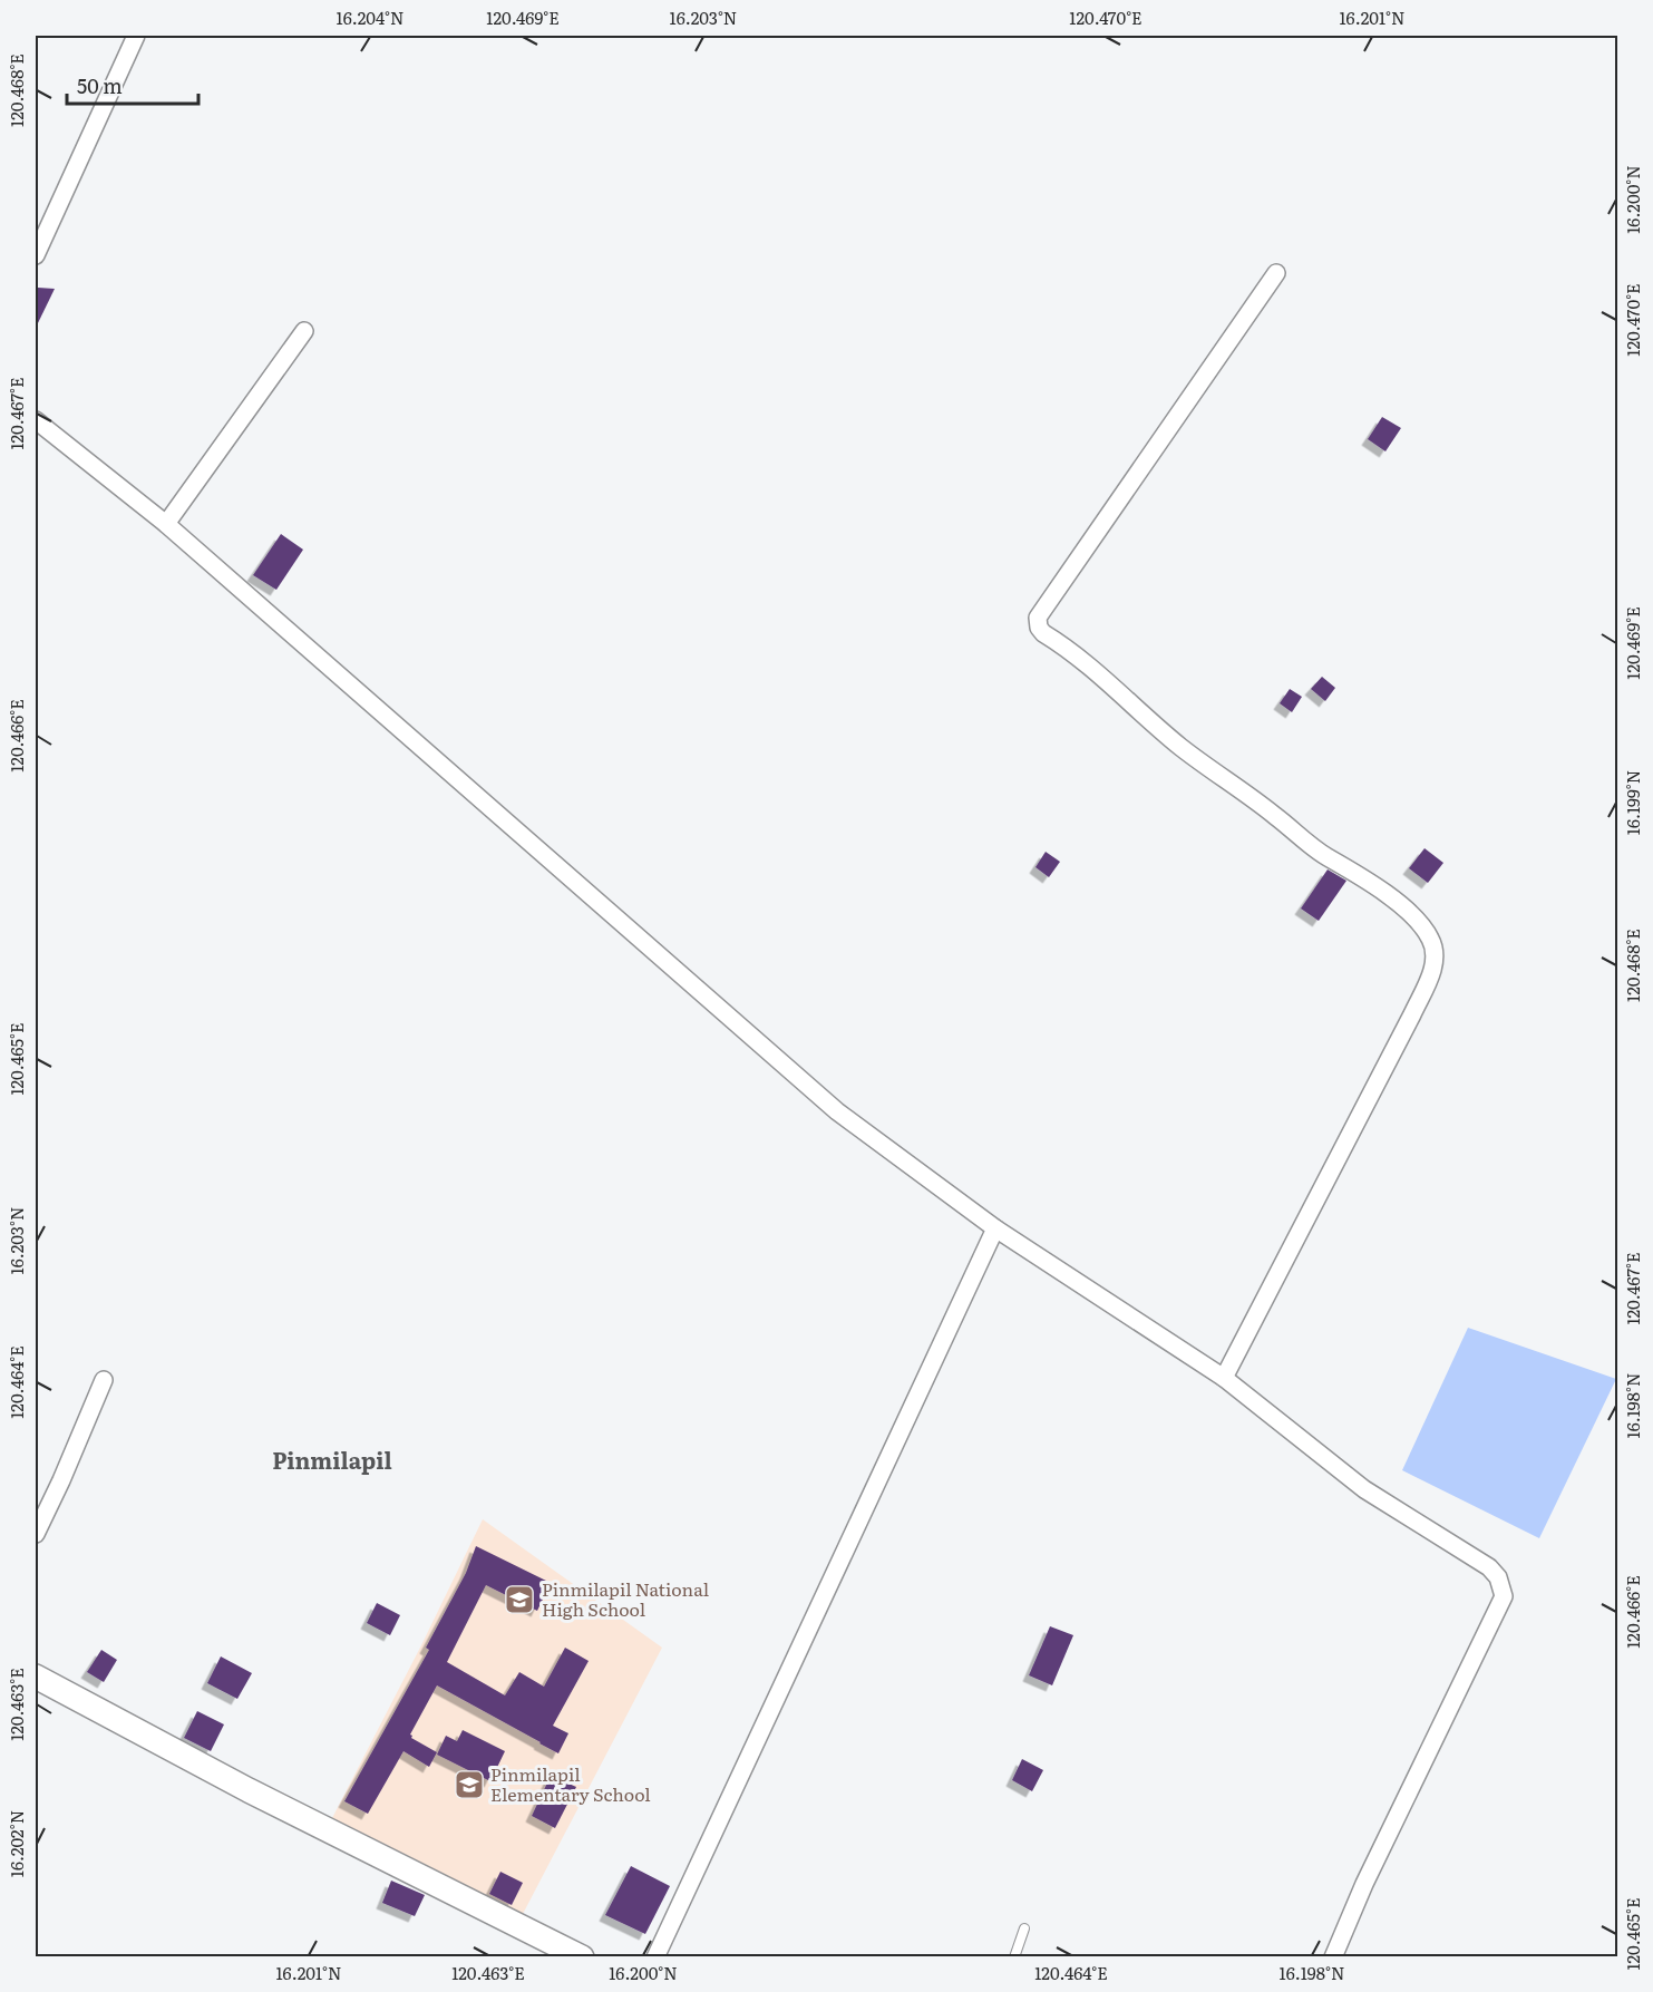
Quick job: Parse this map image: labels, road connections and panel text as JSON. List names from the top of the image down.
{
  "districts": ["Pinmilapil"],
  "places": {
    "school or university": ["Pinmilapil National High School", "Pinmilapil Elementary School"]
  },
  "scale_bar": "50 m",
  "coordinates": [
    "16.204°N",
    "120.469°E",
    "16.203°N",
    "120.470°E",
    "16.201°N",
    "120.468°E",
    "16.200°N",
    "120.467°E",
    "120.466°E",
    "16.199°N",
    "120.465°E",
    "120.464°E",
    "16.198°N",
    "120.463°E",
    "16.202°N"
  ]
}
